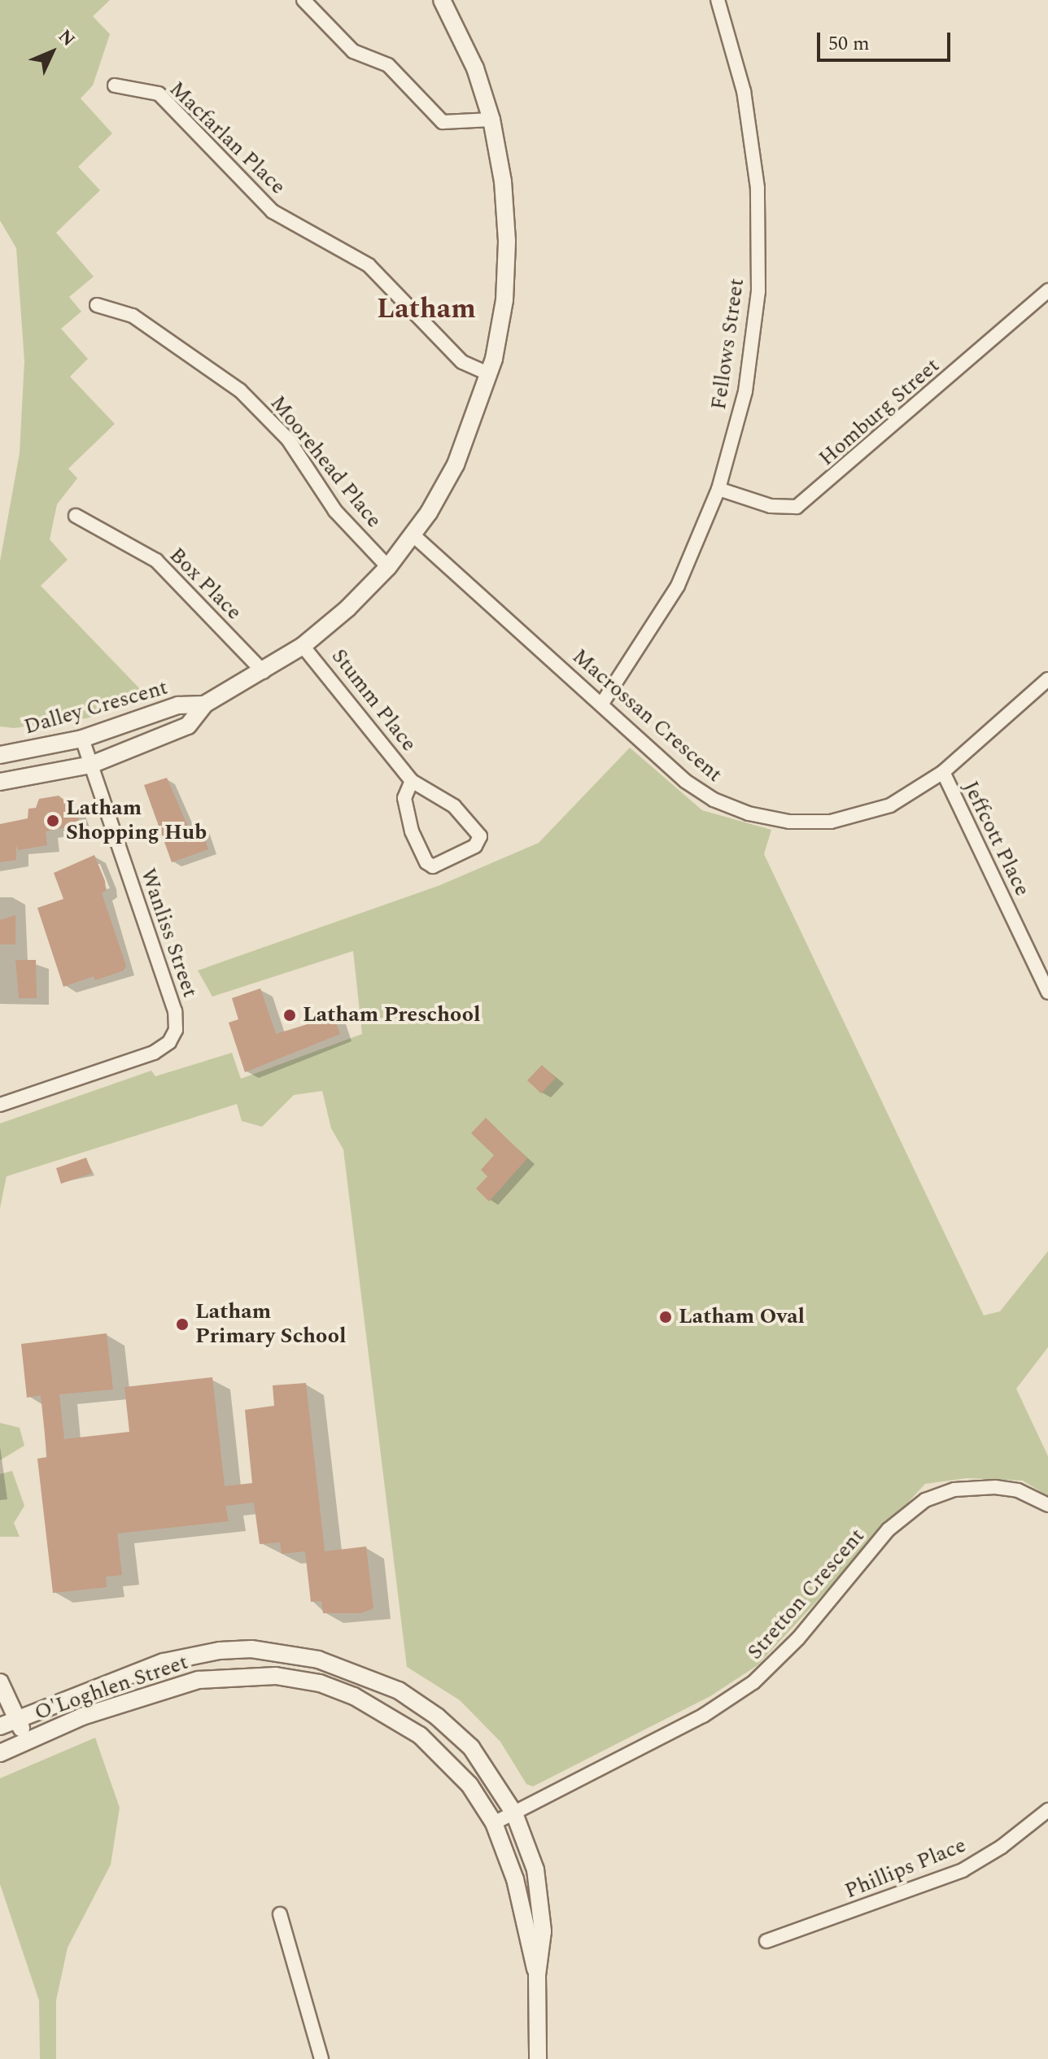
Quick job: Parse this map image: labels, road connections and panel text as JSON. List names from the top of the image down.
{
  "streets": {
    "street": [
      "Macfarlan Place",
      "Fellows Street",
      "Homburg Street",
      "Moorehead Place",
      "Box Place",
      "Stumm Place",
      "Dalley Crescent",
      "Macrossan Crescent",
      "Jeffcott Place",
      "Wanliss Street",
      "Stretton Crescent",
      "O'Loghlen Street",
      "Phillips Place"
    ]
  },
  "crossings": [
    ["Macfarlan Place", "Dalley Crescent"],
    ["Fellows Street", "Homburg Street"],
    ["Fellows Street", "Macrossan Crescent"],
    ["Moorehead Place", "Dalley Crescent"],
    ["Box Place", "Dalley Crescent"],
    ["Stumm Place", "Dalley Crescent"],
    ["Dalley Crescent", "Macrossan Crescent"],
    ["Dalley Crescent", "Wanliss Street"],
    ["Macrossan Crescent", "Jeffcott Place"],
    ["Stretton Crescent", "O'Loghlen Street"]
  ],
  "districts": ["Latham"],
  "places": [
    "Latham Shopping Hub",
    "Latham Preschool",
    "Latham Oval",
    "Latham Primary School"
  ],
  "scale_bar": "50 m",
  "north": "top right"
}
